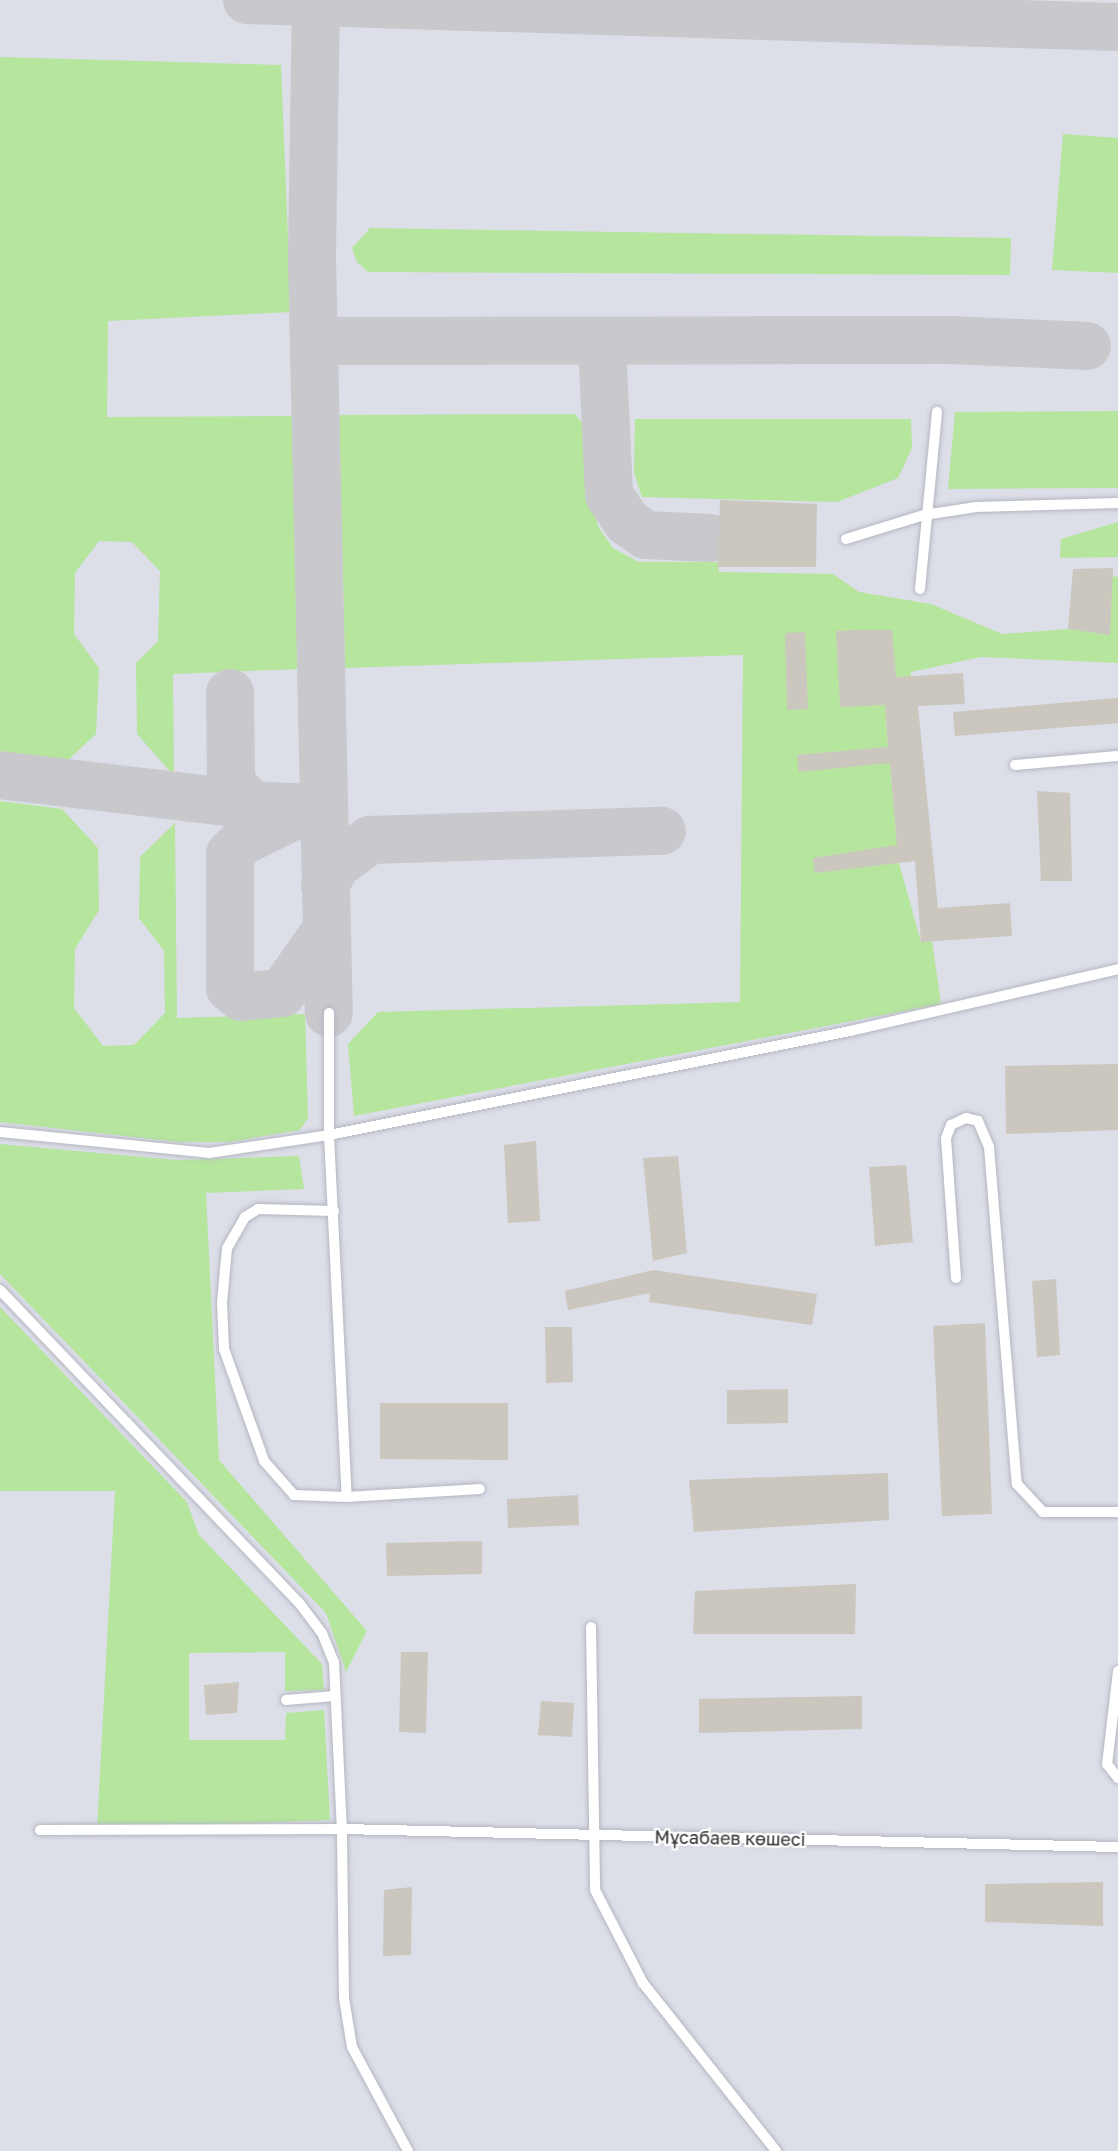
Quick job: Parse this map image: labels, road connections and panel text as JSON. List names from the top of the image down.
{
  "streets": {
    "lane": ["Мұсабаев көшесі"]
  }
}
